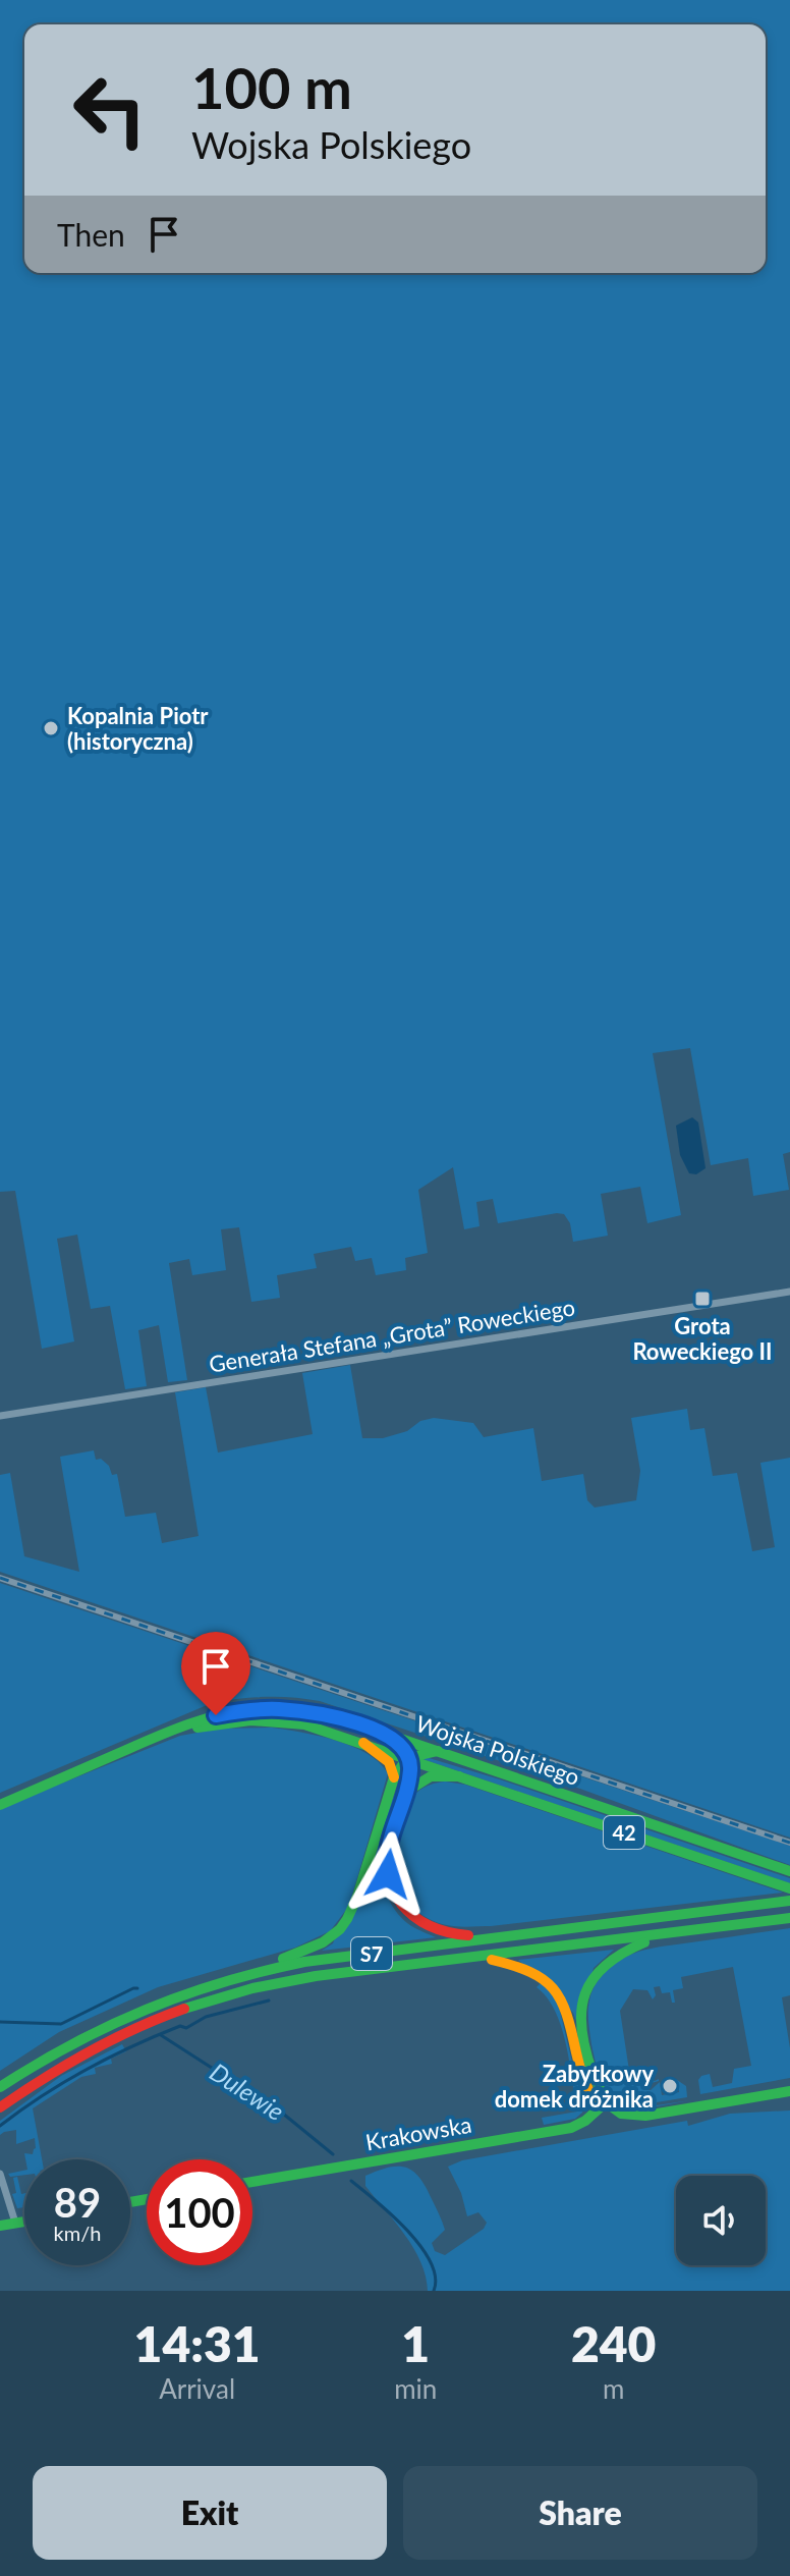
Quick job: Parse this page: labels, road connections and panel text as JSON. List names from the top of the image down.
{
  "streets": {
    "main road": [
      "Wojska Polskiego",
      "42",
      "S7",
      "Krakowska"
    ],
    "street": ["Generała Stefana „Grota” Roweckiego"]
  },
  "water": ["Dulewie"],
  "places": {
    "other": ["Kopalnia Piotr (historyczna)", "Zabytkowy domek dróżnika"],
    "transit": ["Grota Roweckiego II"]
  },
  "page": {
    "turn": ["100 m", "Wojska Polskiego"],
    "then": "Then",
    "speed": "89 km/h",
    "limit": "100",
    "eta": [
      "14:31",
      "Arrival",
      "1",
      "min",
      "240",
      "m"
    ],
    "buttons": ["Exit", "Share"]
  }
}
